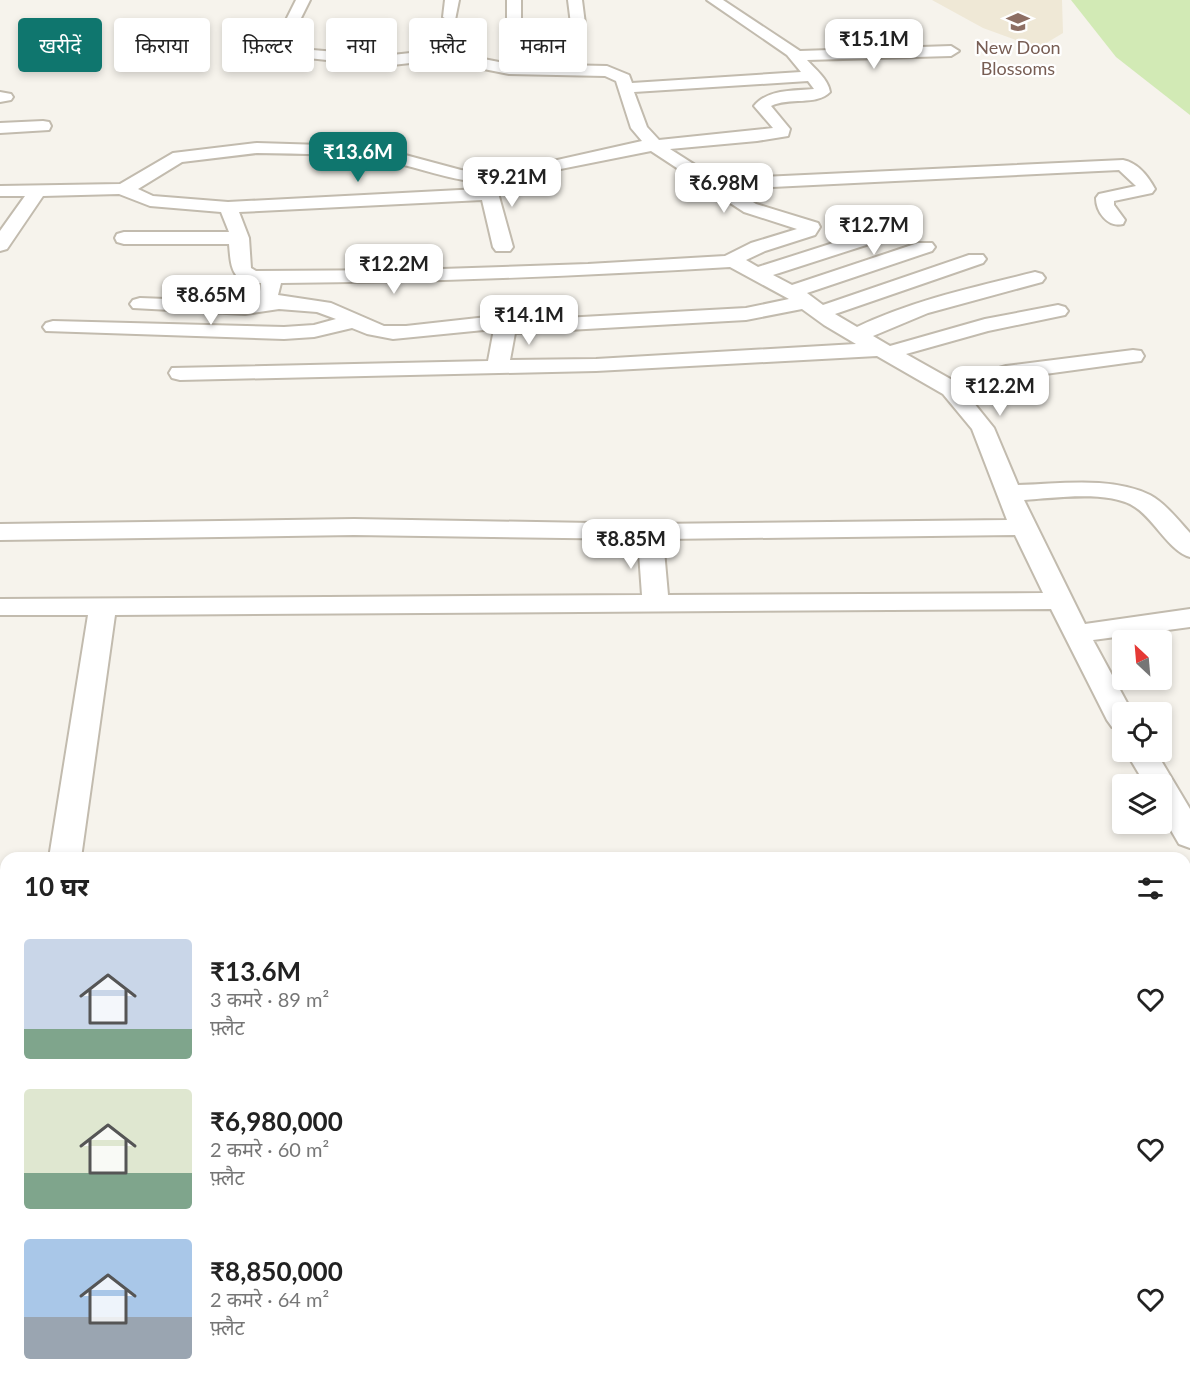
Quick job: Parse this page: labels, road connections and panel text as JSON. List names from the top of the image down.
{
  "places": {
    "school or university": ["New Doon Blossoms"]
  },
  "north": "top left",
  "page": {
    "chip": [
      "खरीदें",
      "किराया",
      "फ़िल्टर",
      "नया",
      "फ़्लैट",
      "मकान"
    ],
    "price": [
      "₹15.1M",
      "₹13.6M",
      "₹9.21M",
      "₹6.98M",
      "₹12.7M",
      "₹12.2M",
      "₹8.65M",
      "₹14.1M",
      "₹12.2M",
      "₹8.85M"
    ],
    "heading": "10 घर",
    "list": [
      {
        "name": "₹13.6M",
        "note": "3 कमरे · 89 m² · फ़्लैट"
      },
      {
        "name": "₹6,980,000",
        "note": "2 कमरे · 60 m² · फ़्लैट"
      },
      {
        "name": "₹8,850,000",
        "note": "2 कमरे · 64 m² · फ़्लैट"
      }
    ]
  }
}
